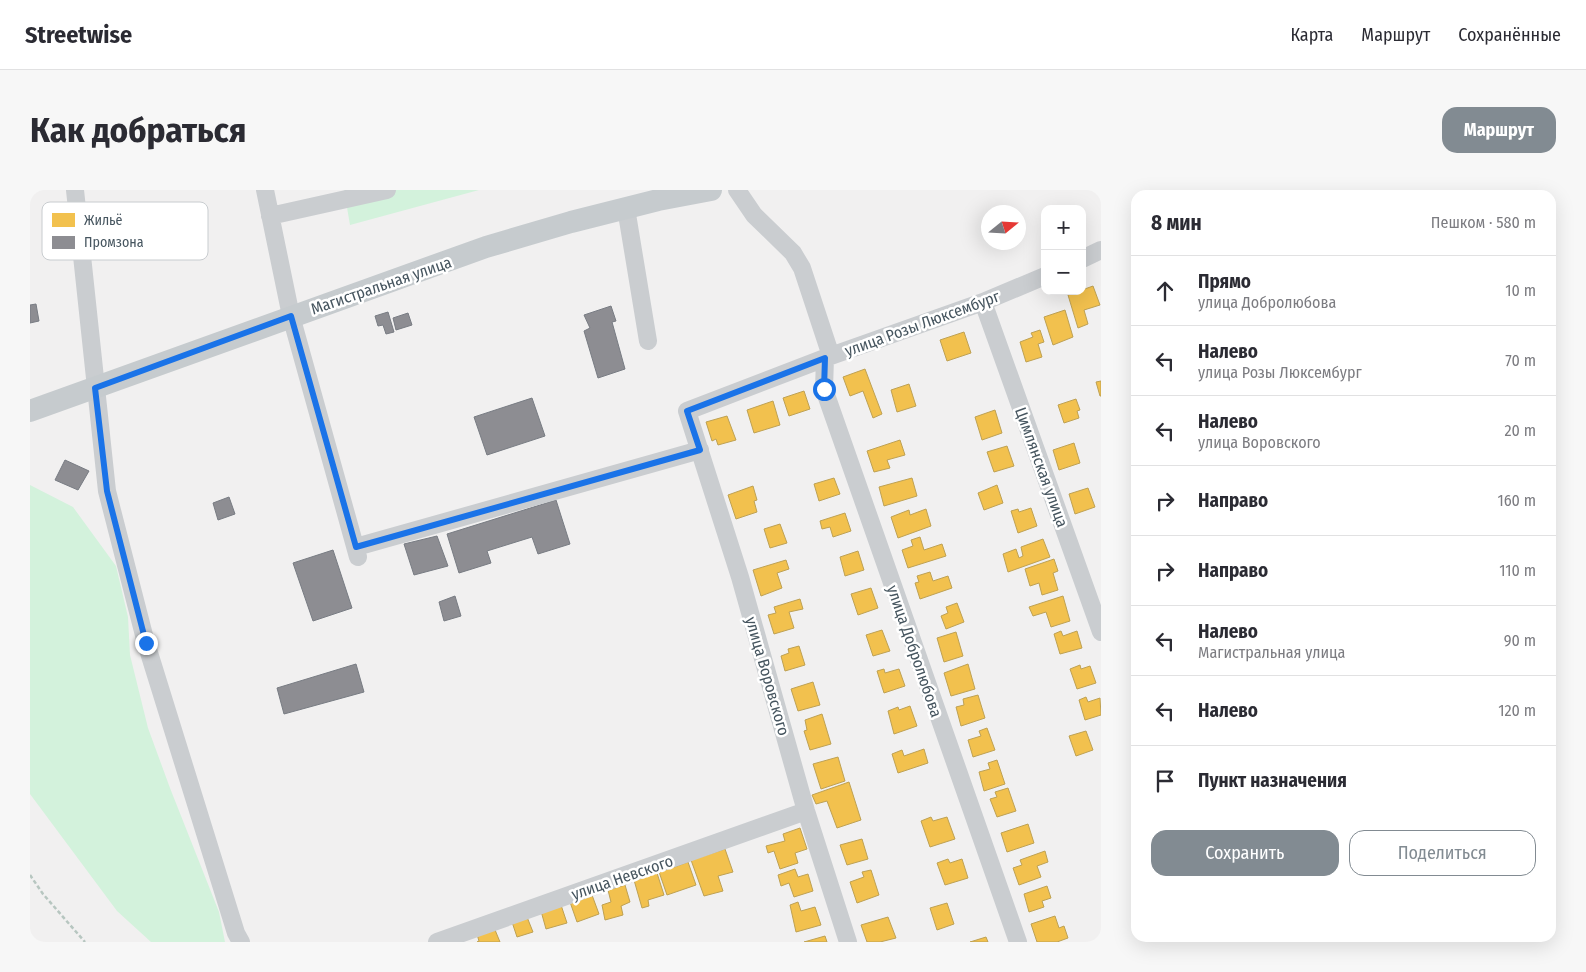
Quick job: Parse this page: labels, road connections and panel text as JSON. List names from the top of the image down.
{
  "streets": {
    "main road": ["Магистральная улица"],
    "street": [
      "улица Розы Люксембург",
      "Цимлянская улица",
      "улица Добролюбова",
      "улица Воровского",
      "улица Невского"
    ]
  },
  "crossings": [
    ["улица Розы Люксембург", "Цимлянская улица"],
    ["улица Розы Люксембург", "улица Добролюбова"],
    ["улица Розы Люксембург", "улица Воровского"],
    ["улица Воровского", "улица Невского"]
  ],
  "legend": ["Жильё", "Промзона"],
  "north": "right",
  "page": {
    "header": "Streetwise",
    "nav": ["Карта", "Маршрут", "Сохранённые"],
    "buttons": [
      "Маршрут",
      ["Сохранить", "Поделиться"]
    ],
    "title": "Как добраться",
    "heading": ["8 мин", "Пешком · 580 m"],
    "map_buttons": ["+", "−"],
    "list": [
      ["Прямо", "улица Добролюбова", "10 m"],
      ["Налево", "улица Розы Люксембург", "70 m"],
      ["Налево", "улица Воровского", "20 m"],
      ["Направо", "160 m"],
      ["Направо", "110 m"],
      ["Налево", "Магистральная улица", "90 m"],
      ["Налево", "120 m"],
      "Пункт назначения"
    ]
  }
}
